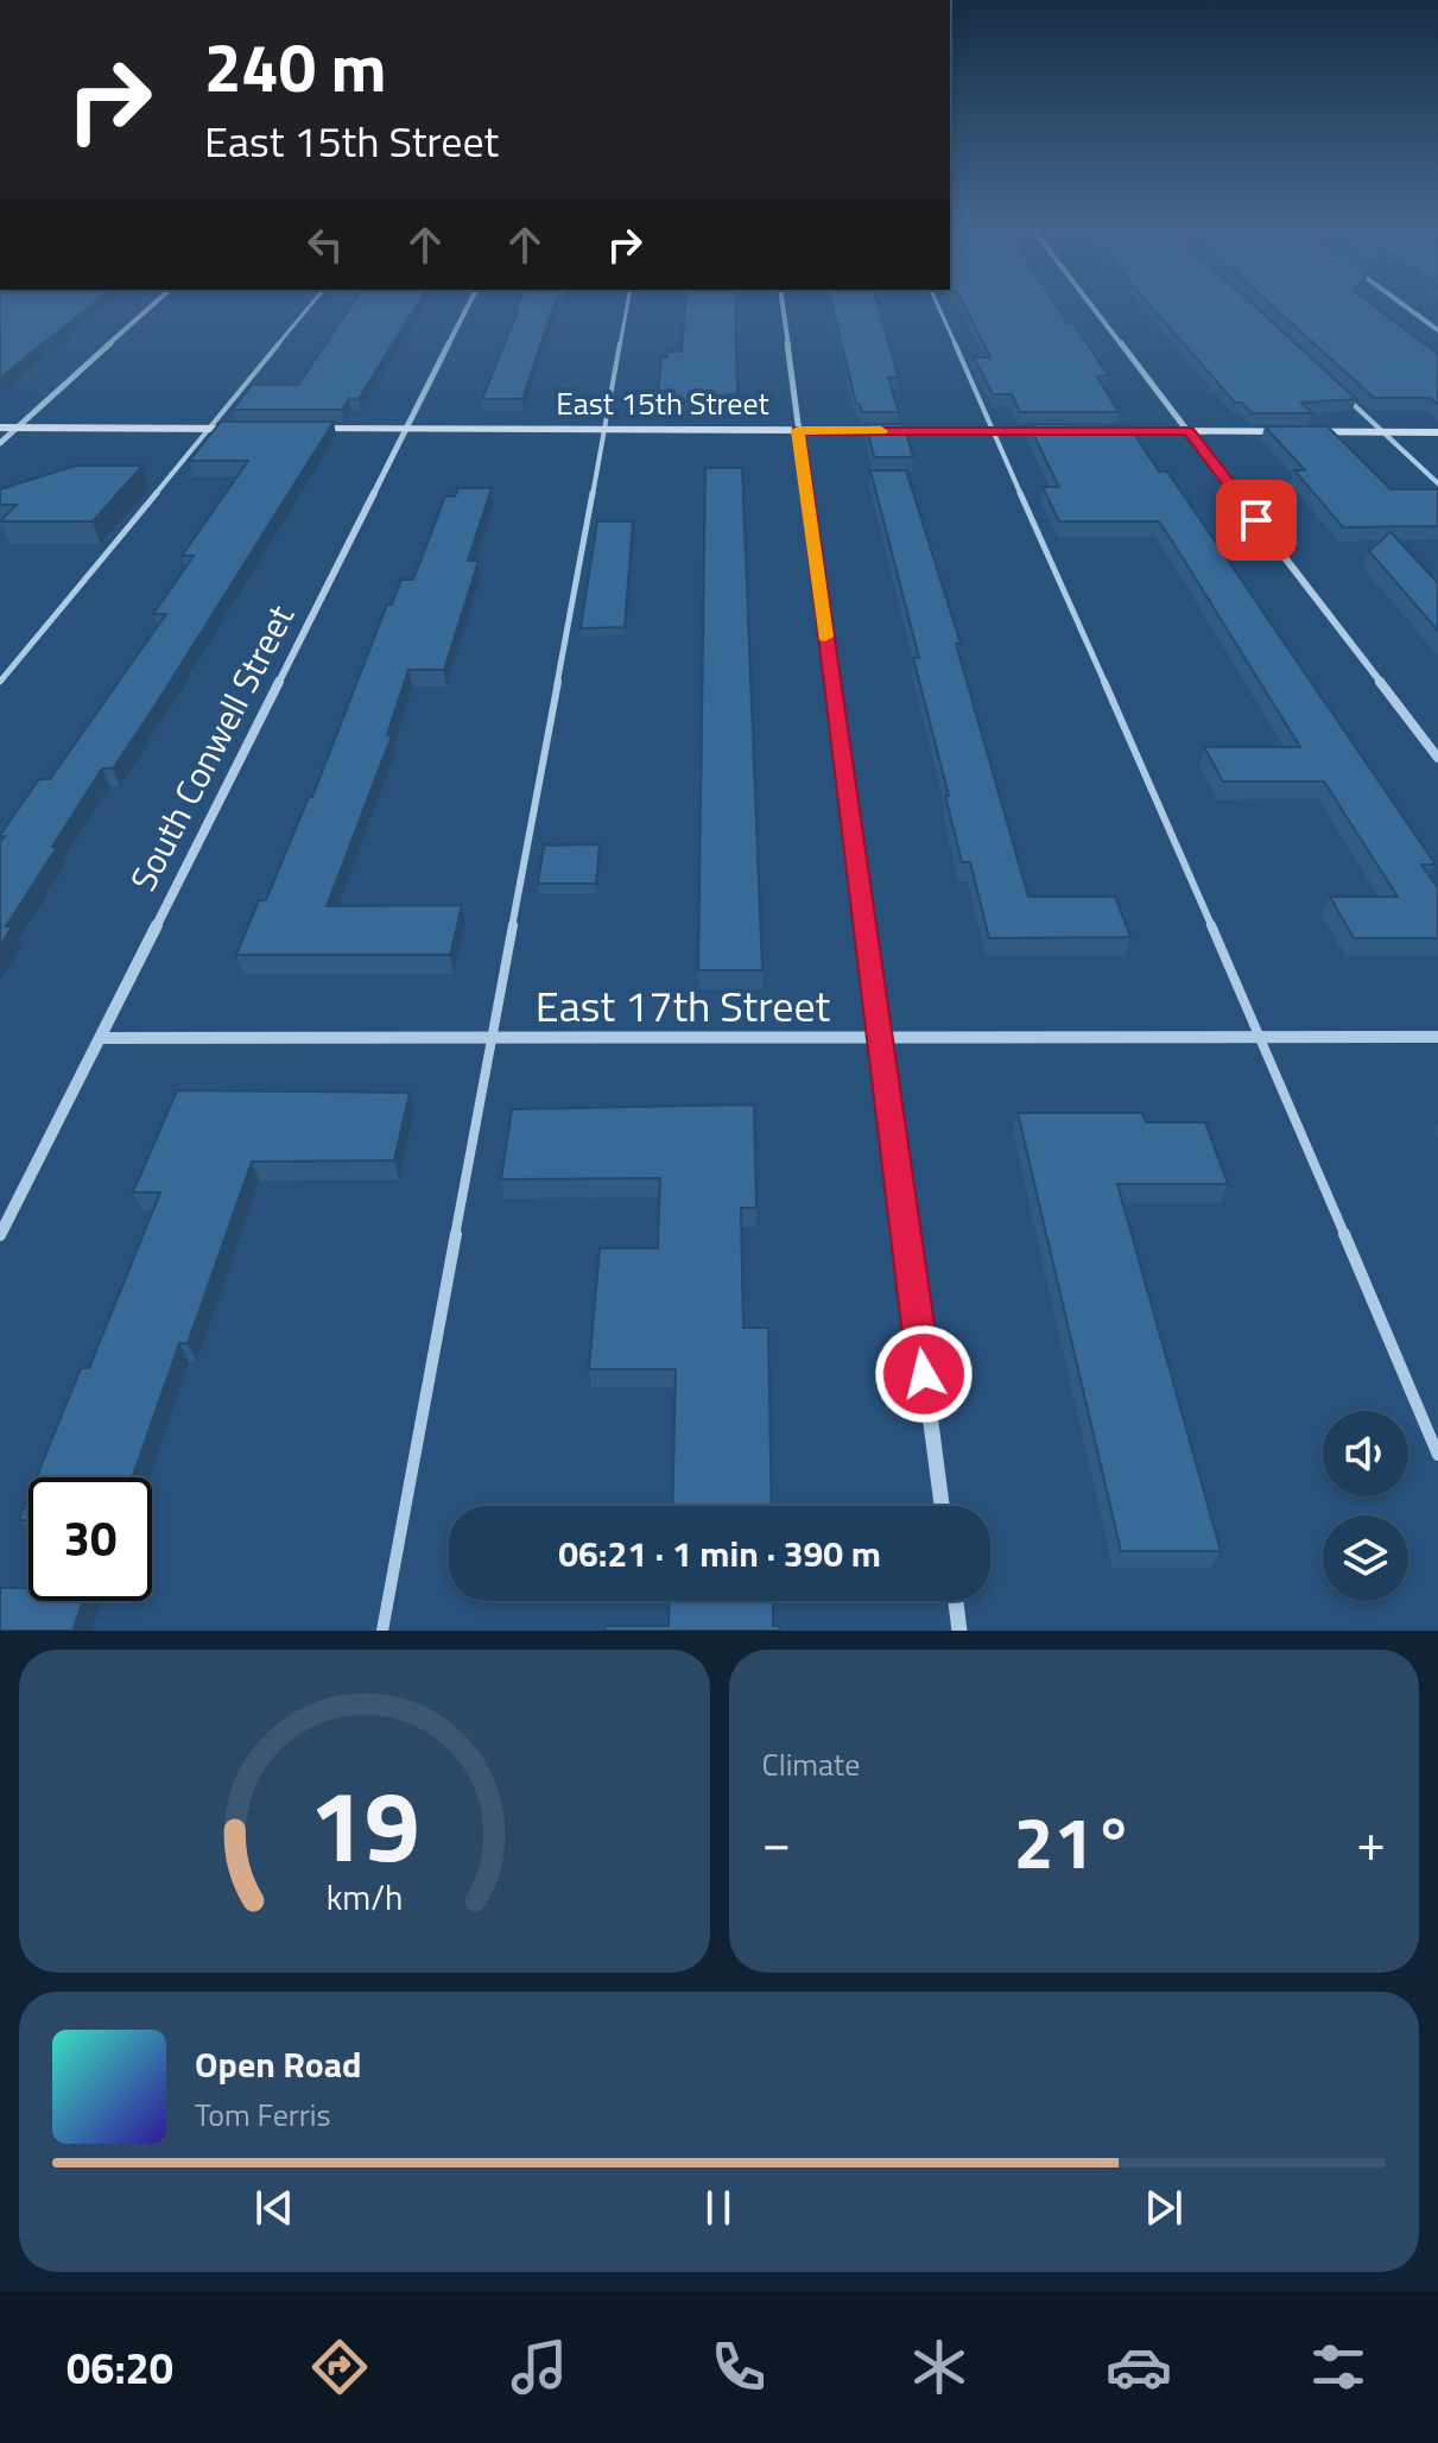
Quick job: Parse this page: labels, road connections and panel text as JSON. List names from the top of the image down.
{
  "streets": {
    "main road": ["East 15th Street"],
    "street": ["South Conwell Street", "East 17th Street"]
  },
  "crossings": [
    ["East 15th Street", "South Conwell Street"],
    ["South Conwell Street", "East 17th Street"]
  ],
  "page": {
    "turn": ["240 m", "East 15th Street"],
    "limit": "30",
    "trip": "06:21 · 1 min · 390 m",
    "tile": "Climate",
    "heat": ["−", "21°", "+"],
    "song": ["Open Road", "Tom Ferris"],
    "tabs": "06:20",
    "gauge": ["19", "km/h"]
  }
}
